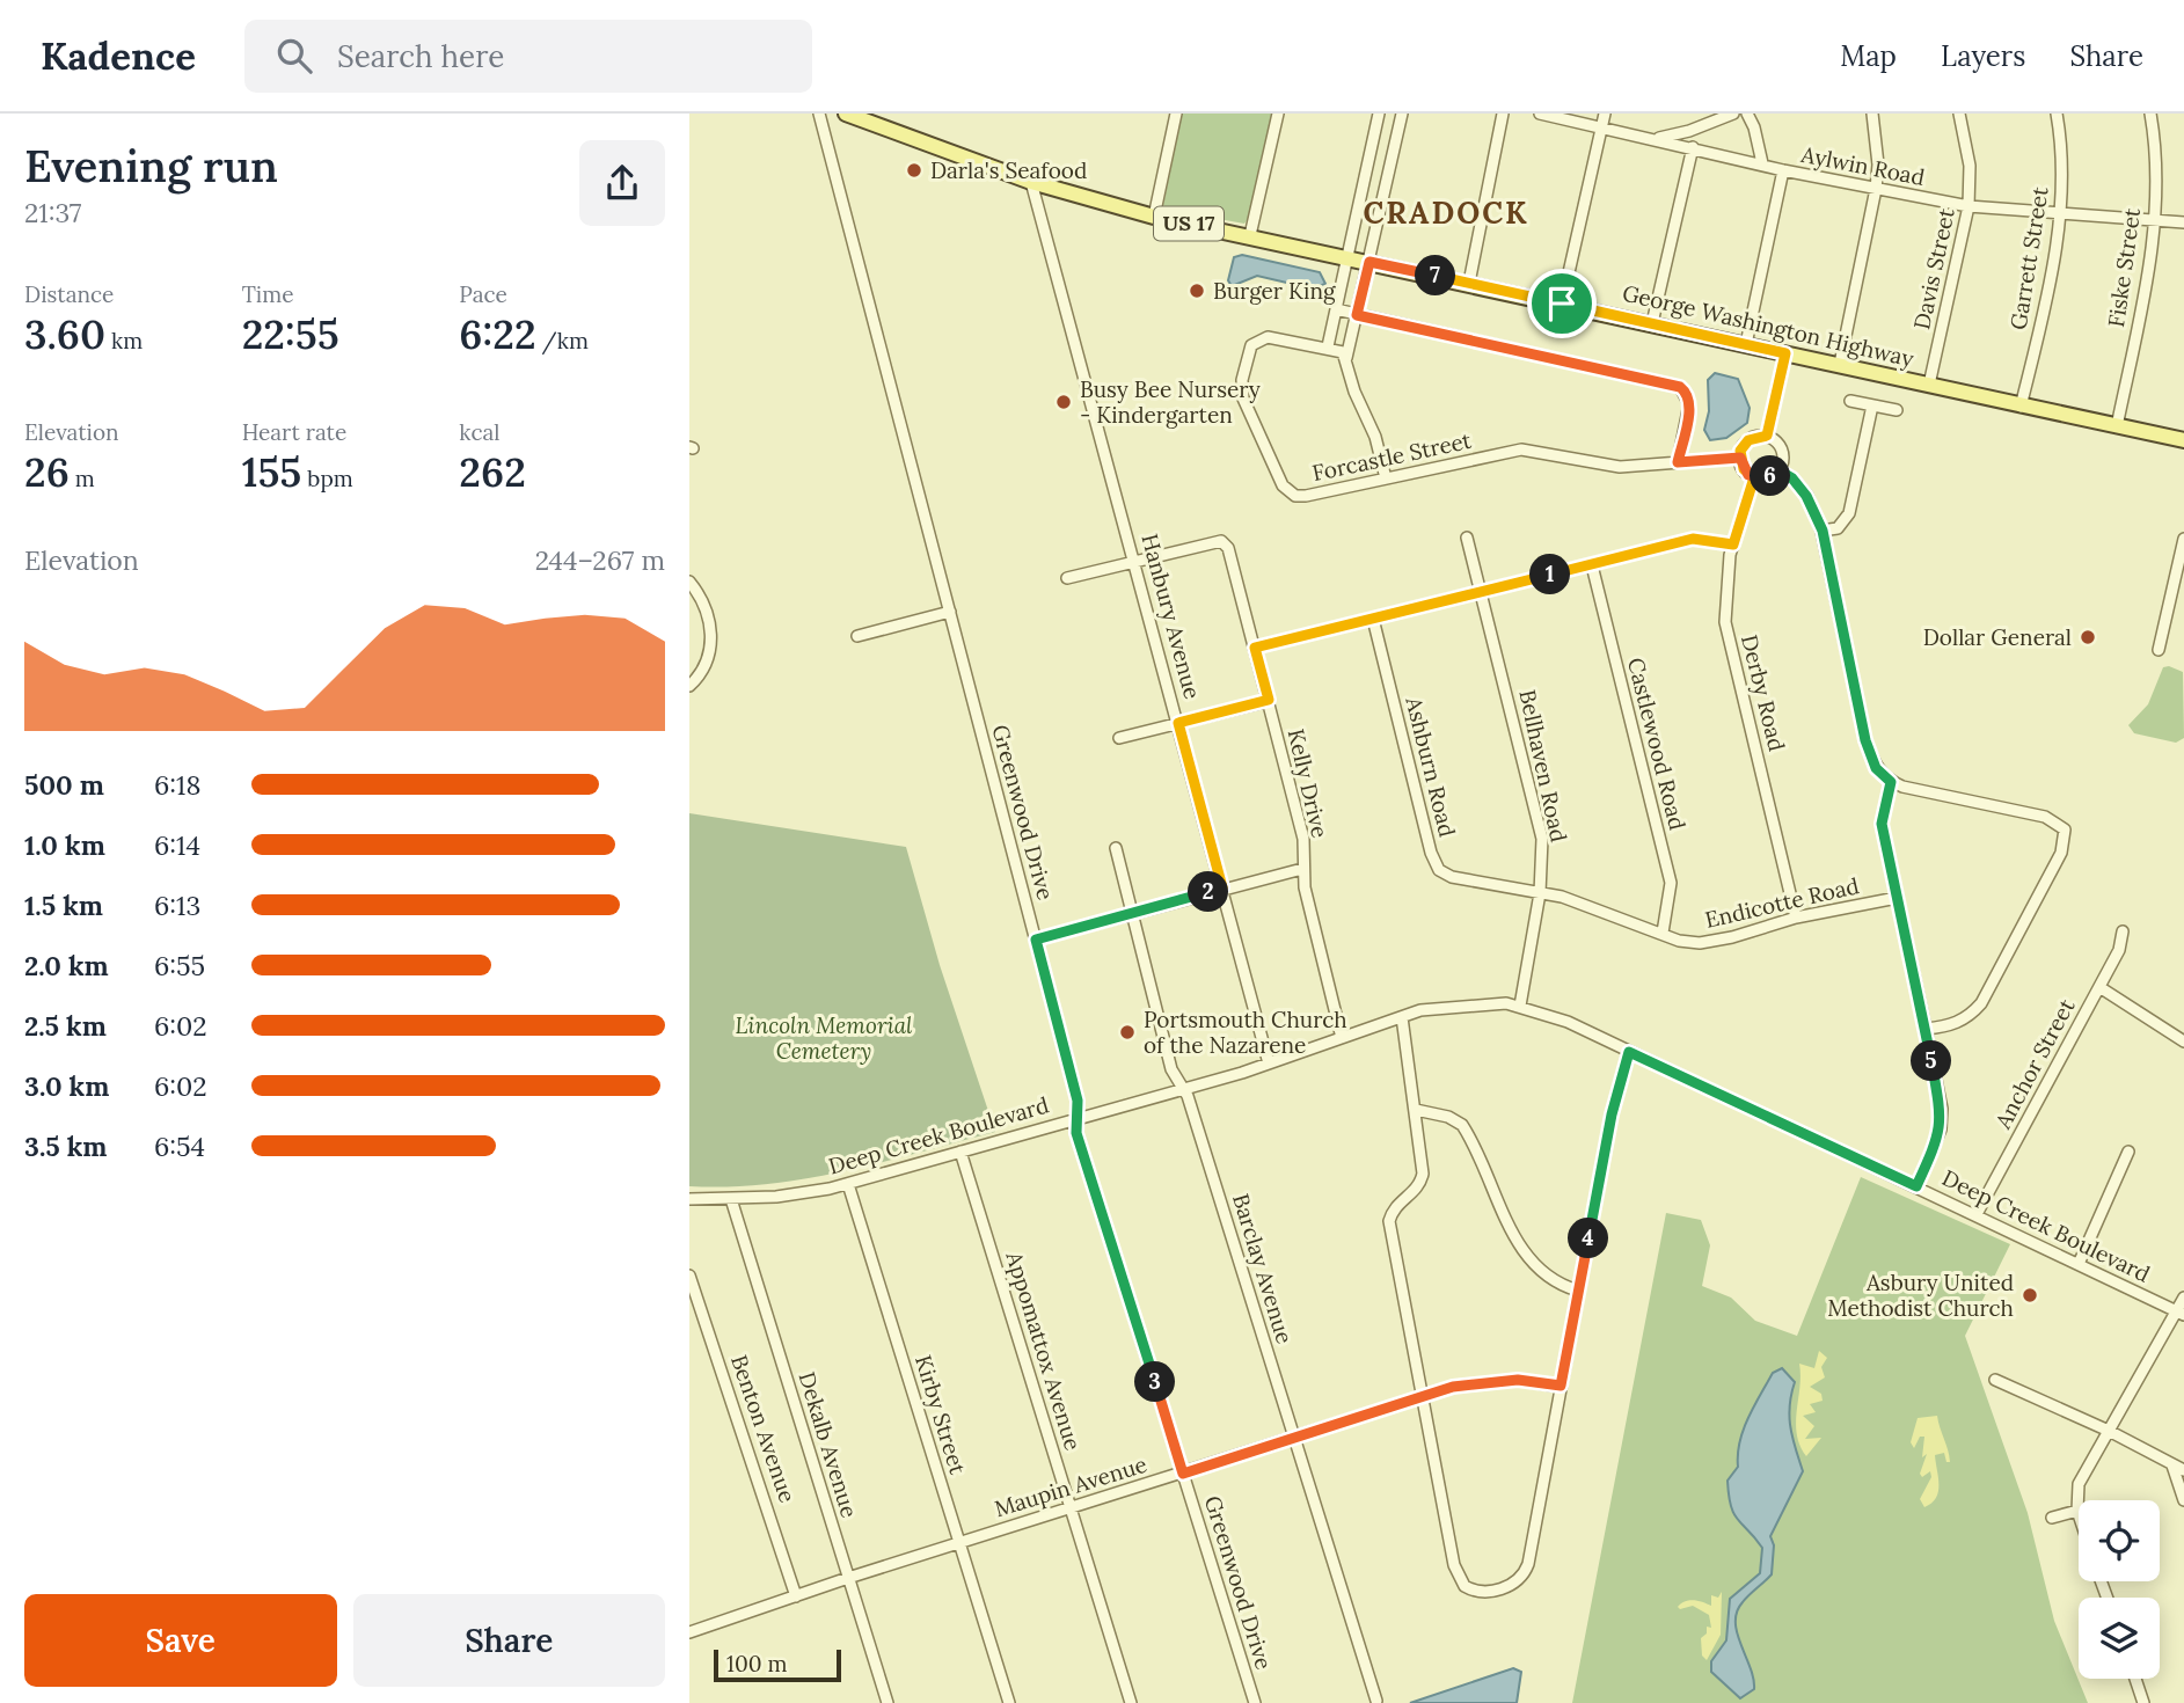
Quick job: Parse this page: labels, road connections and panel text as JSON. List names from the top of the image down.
{
  "streets": {
    "main road": ["US 17", "George Washington Highway"],
    "street": [
      "Aylwin Road",
      "Garrett Street",
      "Fiske Street",
      "Davis Street",
      "Forcastle Street",
      "Hanbury Avenue",
      "Derby Road",
      "Castlewood Road",
      "Bellhaven Road",
      "Ashburn Road",
      "Kelly Drive",
      "Greenwood Drive",
      "Endicotte Road",
      "Anchor Street",
      "Deep Creek Boulevard",
      "Barclay Avenue",
      "Appomattox Avenue",
      "Kirby Street",
      "Benton Avenue",
      "Dekalb Avenue",
      "Maupin Avenue"
    ]
  },
  "crossings": [
    ["Aylwin Road", "Garrett Street"],
    ["Aylwin Road", "Fiske Street"],
    ["Aylwin Road", "Davis Street"],
    ["Garrett Street", "George Washington Highway"],
    ["Fiske Street", "George Washington Highway"],
    ["Davis Street", "George Washington Highway"],
    ["George Washington Highway", "Hanbury Avenue"],
    ["Forcastle Street", "Derby Road"],
    ["Hanbury Avenue", "Kelly Drive"],
    ["Hanbury Avenue", "Deep Creek Boulevard"],
    ["Derby Road", "Endicotte Road"],
    ["Castlewood Road", "Endicotte Road"],
    ["Bellhaven Road", "Ashburn Road"],
    ["Bellhaven Road", "Endicotte Road"],
    ["Bellhaven Road", "Deep Creek Boulevard"],
    ["Ashburn Road", "Endicotte Road"],
    ["Kelly Drive", "Deep Creek Boulevard"],
    ["Greenwood Drive", "Deep Creek Boulevard"],
    ["Greenwood Drive", "Maupin Avenue"],
    ["Anchor Street", "Deep Creek Boulevard"],
    ["Deep Creek Boulevard", "Barclay Avenue"],
    ["Deep Creek Boulevard", "Appomattox Avenue"],
    ["Deep Creek Boulevard", "Kirby Street"],
    ["Deep Creek Boulevard", "Dekalb Avenue"],
    ["Barclay Avenue", "Maupin Avenue"],
    ["Appomattox Avenue", "Maupin Avenue"],
    ["Kirby Street", "Maupin Avenue"],
    ["Benton Avenue", "Maupin Avenue"],
    ["Dekalb Avenue", "Maupin Avenue"]
  ],
  "districts": ["CRADOCK"],
  "parks": ["Lincoln Memorial Cemetery"],
  "places": [
    "Darla's Seafood",
    "Burger King",
    "Busy Bee Nursery - Kindergarten",
    "Dollar General",
    "Portsmouth Church of the Nazarene",
    "Asbury United Methodist Church"
  ],
  "scale_bar": "100 m",
  "page": {
    "header": "Kadence",
    "search": "Search here",
    "nav": ["Map", "Layers", "Share"],
    "heading": ["Evening run", "21:37"],
    "stats": [
      ["Distance", "3.60 km"],
      ["Time", "22:55"],
      ["Pace", "6:22 /km"],
      ["Elevation", "26 m"],
      ["Heart rate", "155 bpm"],
      ["kcal", "262"]
    ],
    "pins": [
      "7",
      "6",
      "1",
      "2",
      "5",
      "4",
      "3"
    ],
    "chart": ["Elevation", "244–267 m"],
    "list": [
      {
        "name": "500 m",
        "note": "6:18"
      },
      {
        "name": "1.0 km",
        "note": "6:14"
      },
      {
        "name": "1.5 km",
        "note": "6:13"
      },
      {
        "name": "2.0 km",
        "note": "6:55"
      },
      {
        "name": "2.5 km",
        "note": "6:02"
      },
      {
        "name": "3.0 km",
        "note": "6:02"
      },
      {
        "name": "3.5 km",
        "note": "6:54"
      }
    ],
    "buttons": ["Save", "Share"],
    "scale": "100 m"
  }
}
